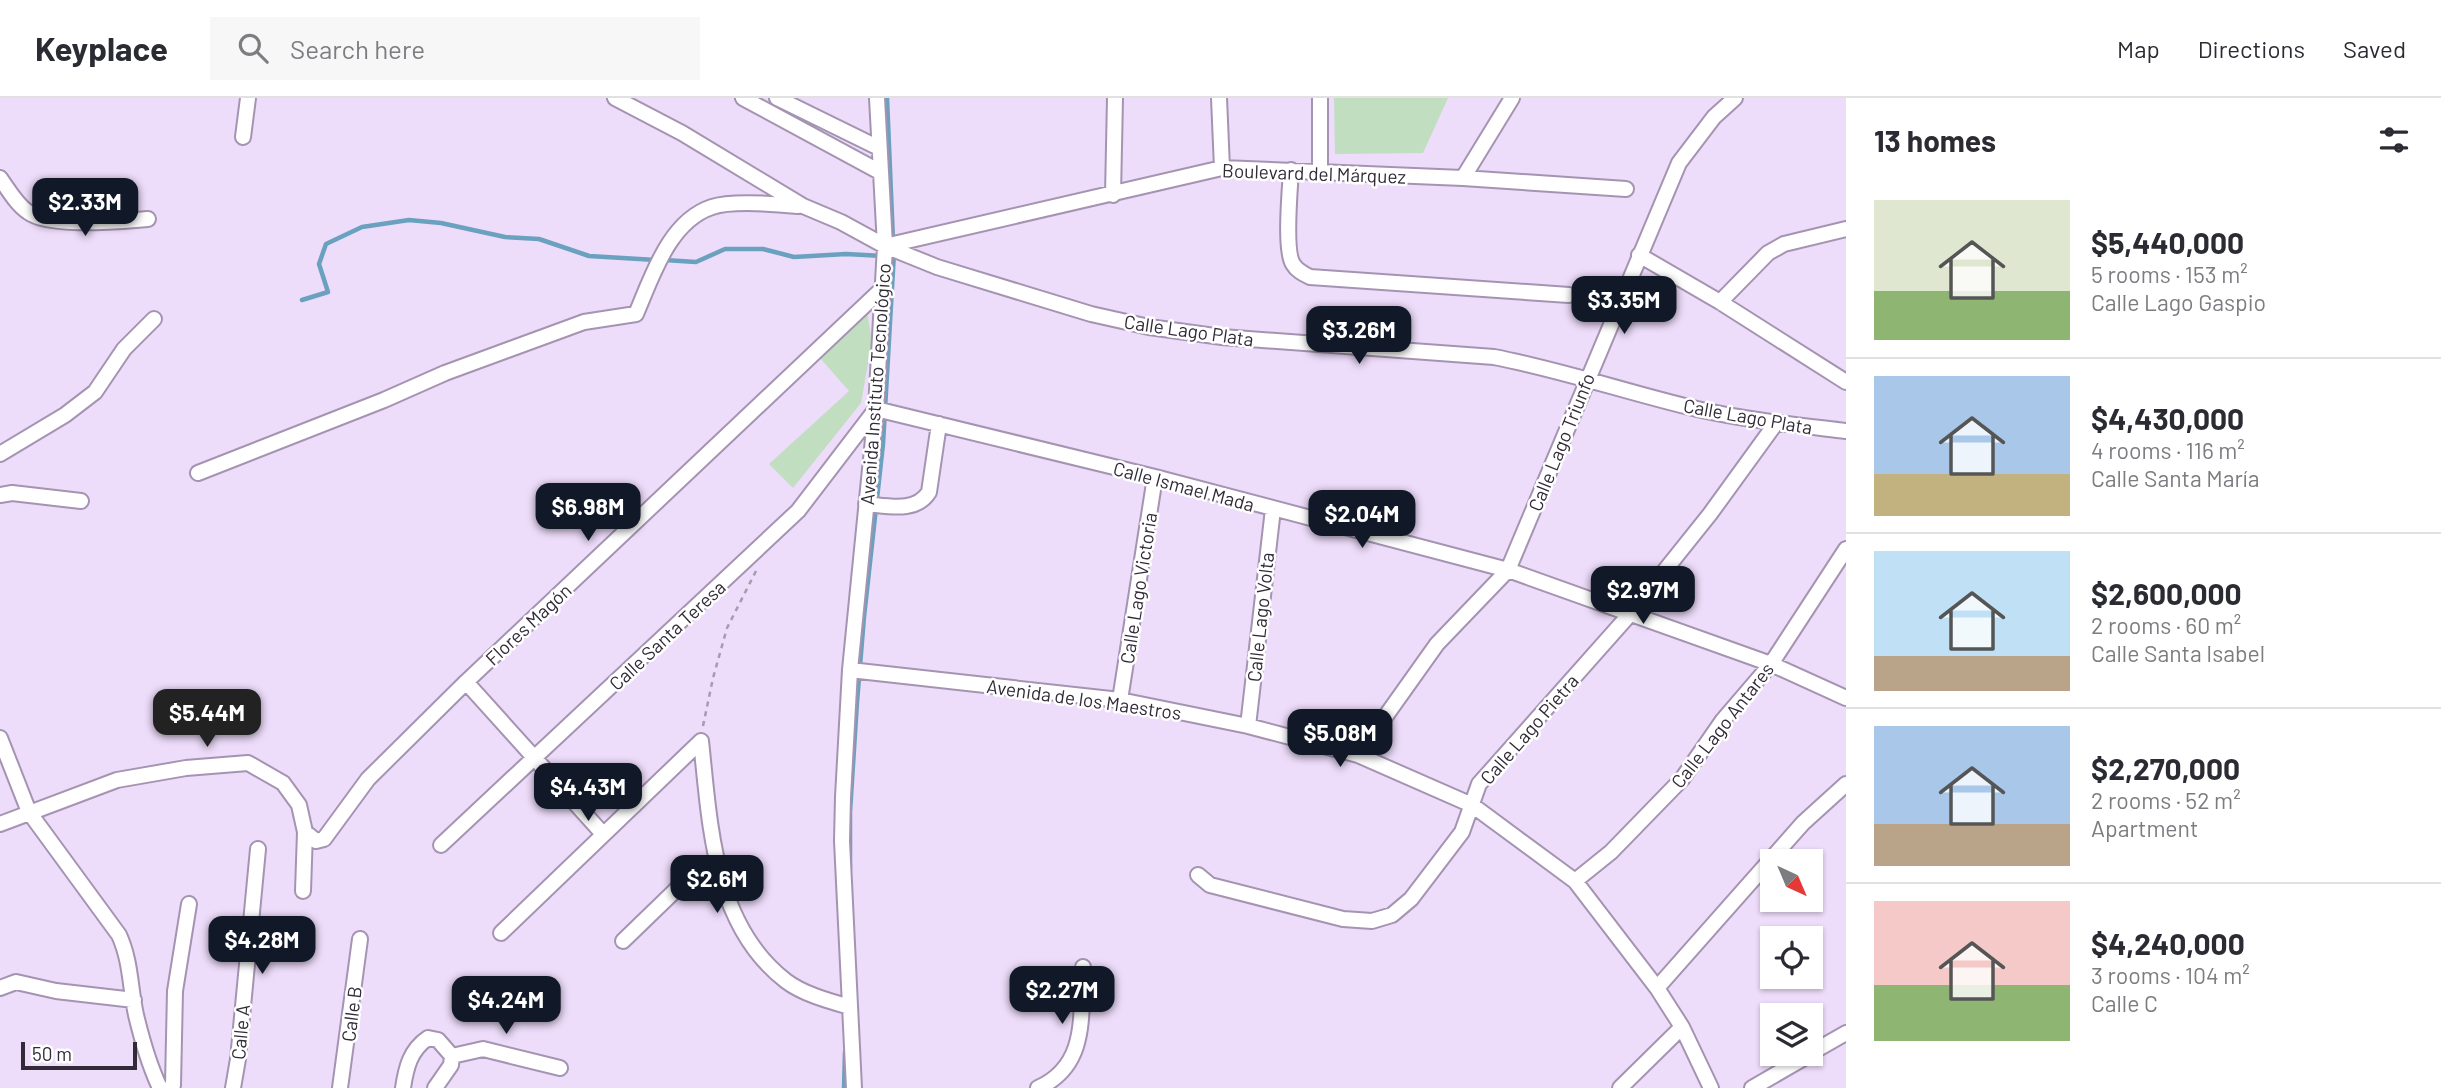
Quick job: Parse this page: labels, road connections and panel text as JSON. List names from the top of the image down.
{
  "streets": {
    "street": [
      "Boulevard del Márquez",
      "Calle Lago Plata",
      "Avenida Instituto Tecnológico",
      "Calle Lago Triunfo",
      "Calle Ismael Mada",
      "Calle Lago Victoria",
      "Calle Lago Volta",
      "Flores Magón",
      "Calle Santa Teresa",
      "Avenida de los Maestros",
      "Calle Lago Antares",
      "Calle Lago Pietra",
      "Calle B",
      "Calle A"
    ]
  },
  "crossings": [
    ["Boulevard del Márquez", "Calle Lago Plata"],
    ["Boulevard del Márquez", "Avenida Instituto Tecnológico"],
    ["Calle Lago Plata", "Avenida Instituto Tecnológico"],
    ["Calle Lago Plata", "Calle Lago Triunfo"],
    ["Calle Lago Plata", "Calle Lago Pietra"],
    ["Avenida Instituto Tecnológico", "Calle Ismael Mada"],
    ["Avenida Instituto Tecnológico", "Flores Magón"],
    ["Avenida Instituto Tecnológico", "Calle Santa Teresa"],
    ["Avenida Instituto Tecnológico", "Avenida de los Maestros"],
    ["Calle Lago Triunfo", "Calle Ismael Mada"],
    ["Calle Ismael Mada", "Calle Lago Victoria"],
    ["Calle Ismael Mada", "Calle Lago Volta"],
    ["Calle Ismael Mada", "Calle Santa Teresa"],
    ["Calle Ismael Mada", "Calle Lago Antares"],
    ["Calle Ismael Mada", "Calle Lago Pietra"],
    ["Calle Lago Victoria", "Avenida de los Maestros"],
    ["Calle Lago Volta", "Avenida de los Maestros"],
    ["Avenida de los Maestros", "Calle Lago Antares"],
    ["Avenida de los Maestros", "Calle Lago Pietra"]
  ],
  "scale_bar": "50 m",
  "north": "bottom right",
  "page": {
    "header": "Keyplace",
    "search": "Search here",
    "nav": ["Map", "Directions", "Saved"],
    "heading": "13 homes",
    "price": [
      "$2.33M",
      "$3.35M",
      "$3.26M",
      "$6.98M",
      "$2.04M",
      "$2.97M",
      "$5.44M",
      "$5.08M",
      "$4.43M",
      "$2.6M",
      "$4.28M",
      "$2.27M",
      "$4.24M"
    ],
    "list": [
      {
        "name": "$5,440,000",
        "note": "5 rooms · 153 m² · Calle Lago Gaspio"
      },
      {
        "name": "$4,430,000",
        "note": "4 rooms · 116 m² · Calle Santa María"
      },
      {
        "name": "$2,600,000",
        "note": "2 rooms · 60 m² · Calle Santa Isabel"
      },
      {
        "name": "$2,270,000",
        "note": "2 rooms · 52 m² · Apartment"
      },
      {
        "name": "$4,240,000",
        "note": "3 rooms · 104 m² · Calle C"
      }
    ],
    "scale": "50 m"
  }
}
